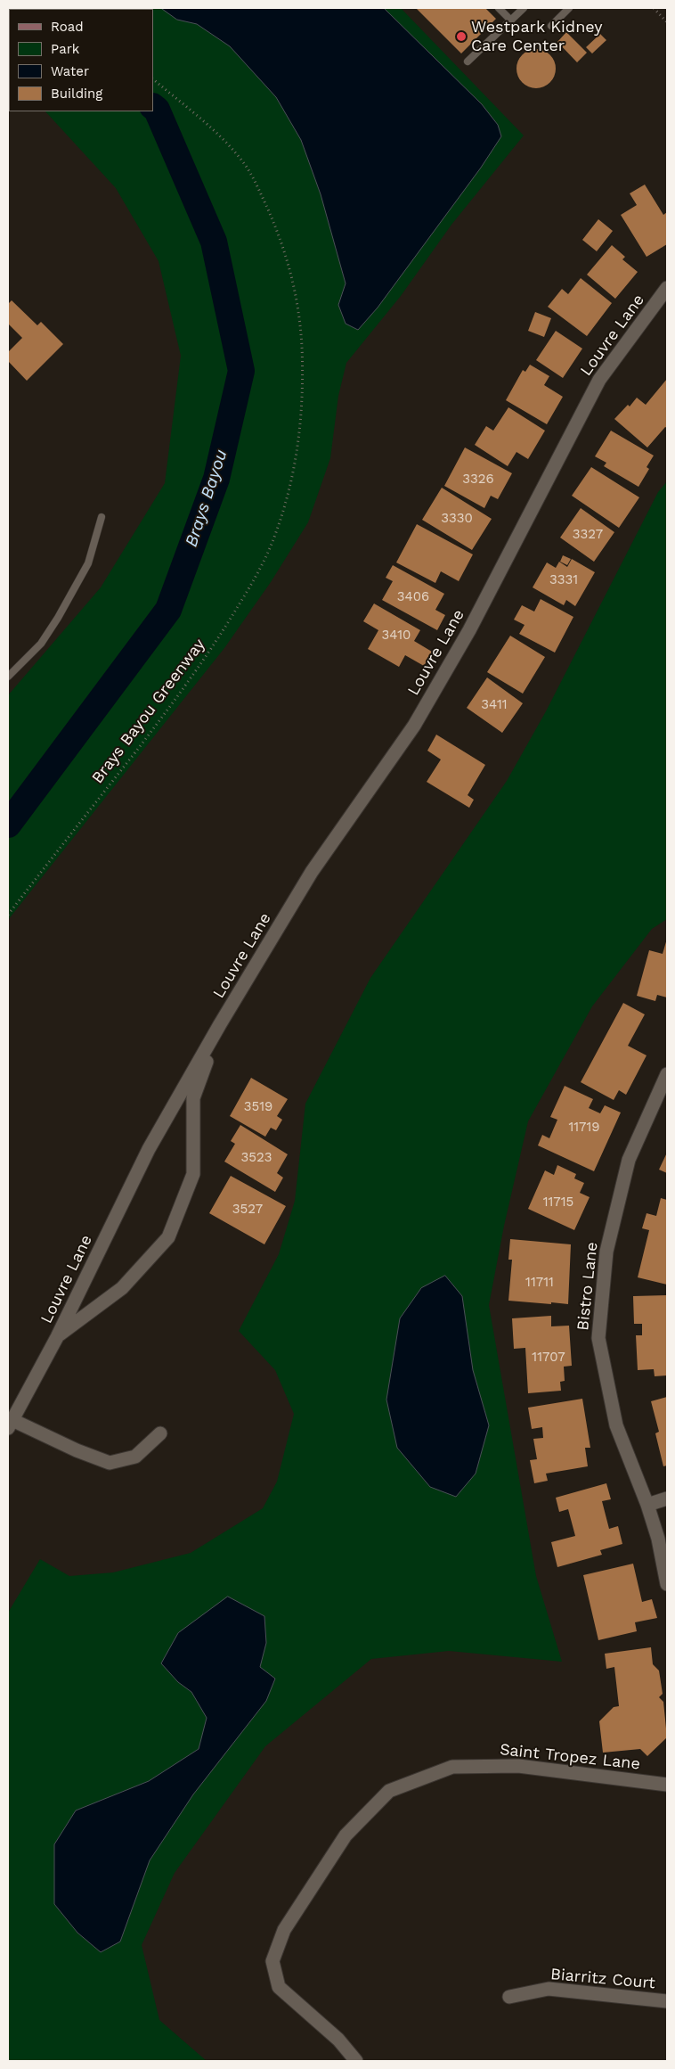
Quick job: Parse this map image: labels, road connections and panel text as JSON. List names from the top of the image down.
{
  "streets": {
    "street": [
      "Louvre Lane",
      "Bistro Lane",
      "Saint Tropez Lane",
      "Biarritz Court"
    ],
    "path": ["Brays Bayou Greenway"]
  },
  "water": ["Brays Bayou"],
  "places": ["Westpark Kidney Care Center"],
  "house_numbers": [
    "3326",
    "3330",
    "3327",
    "3331",
    "3406",
    "3410",
    "3411",
    "3519",
    "11719",
    "3523",
    "11715",
    "3527",
    "11711",
    "11707"
  ],
  "legend": [
    "Road",
    "Park",
    "Water",
    "Building"
  ]
}
